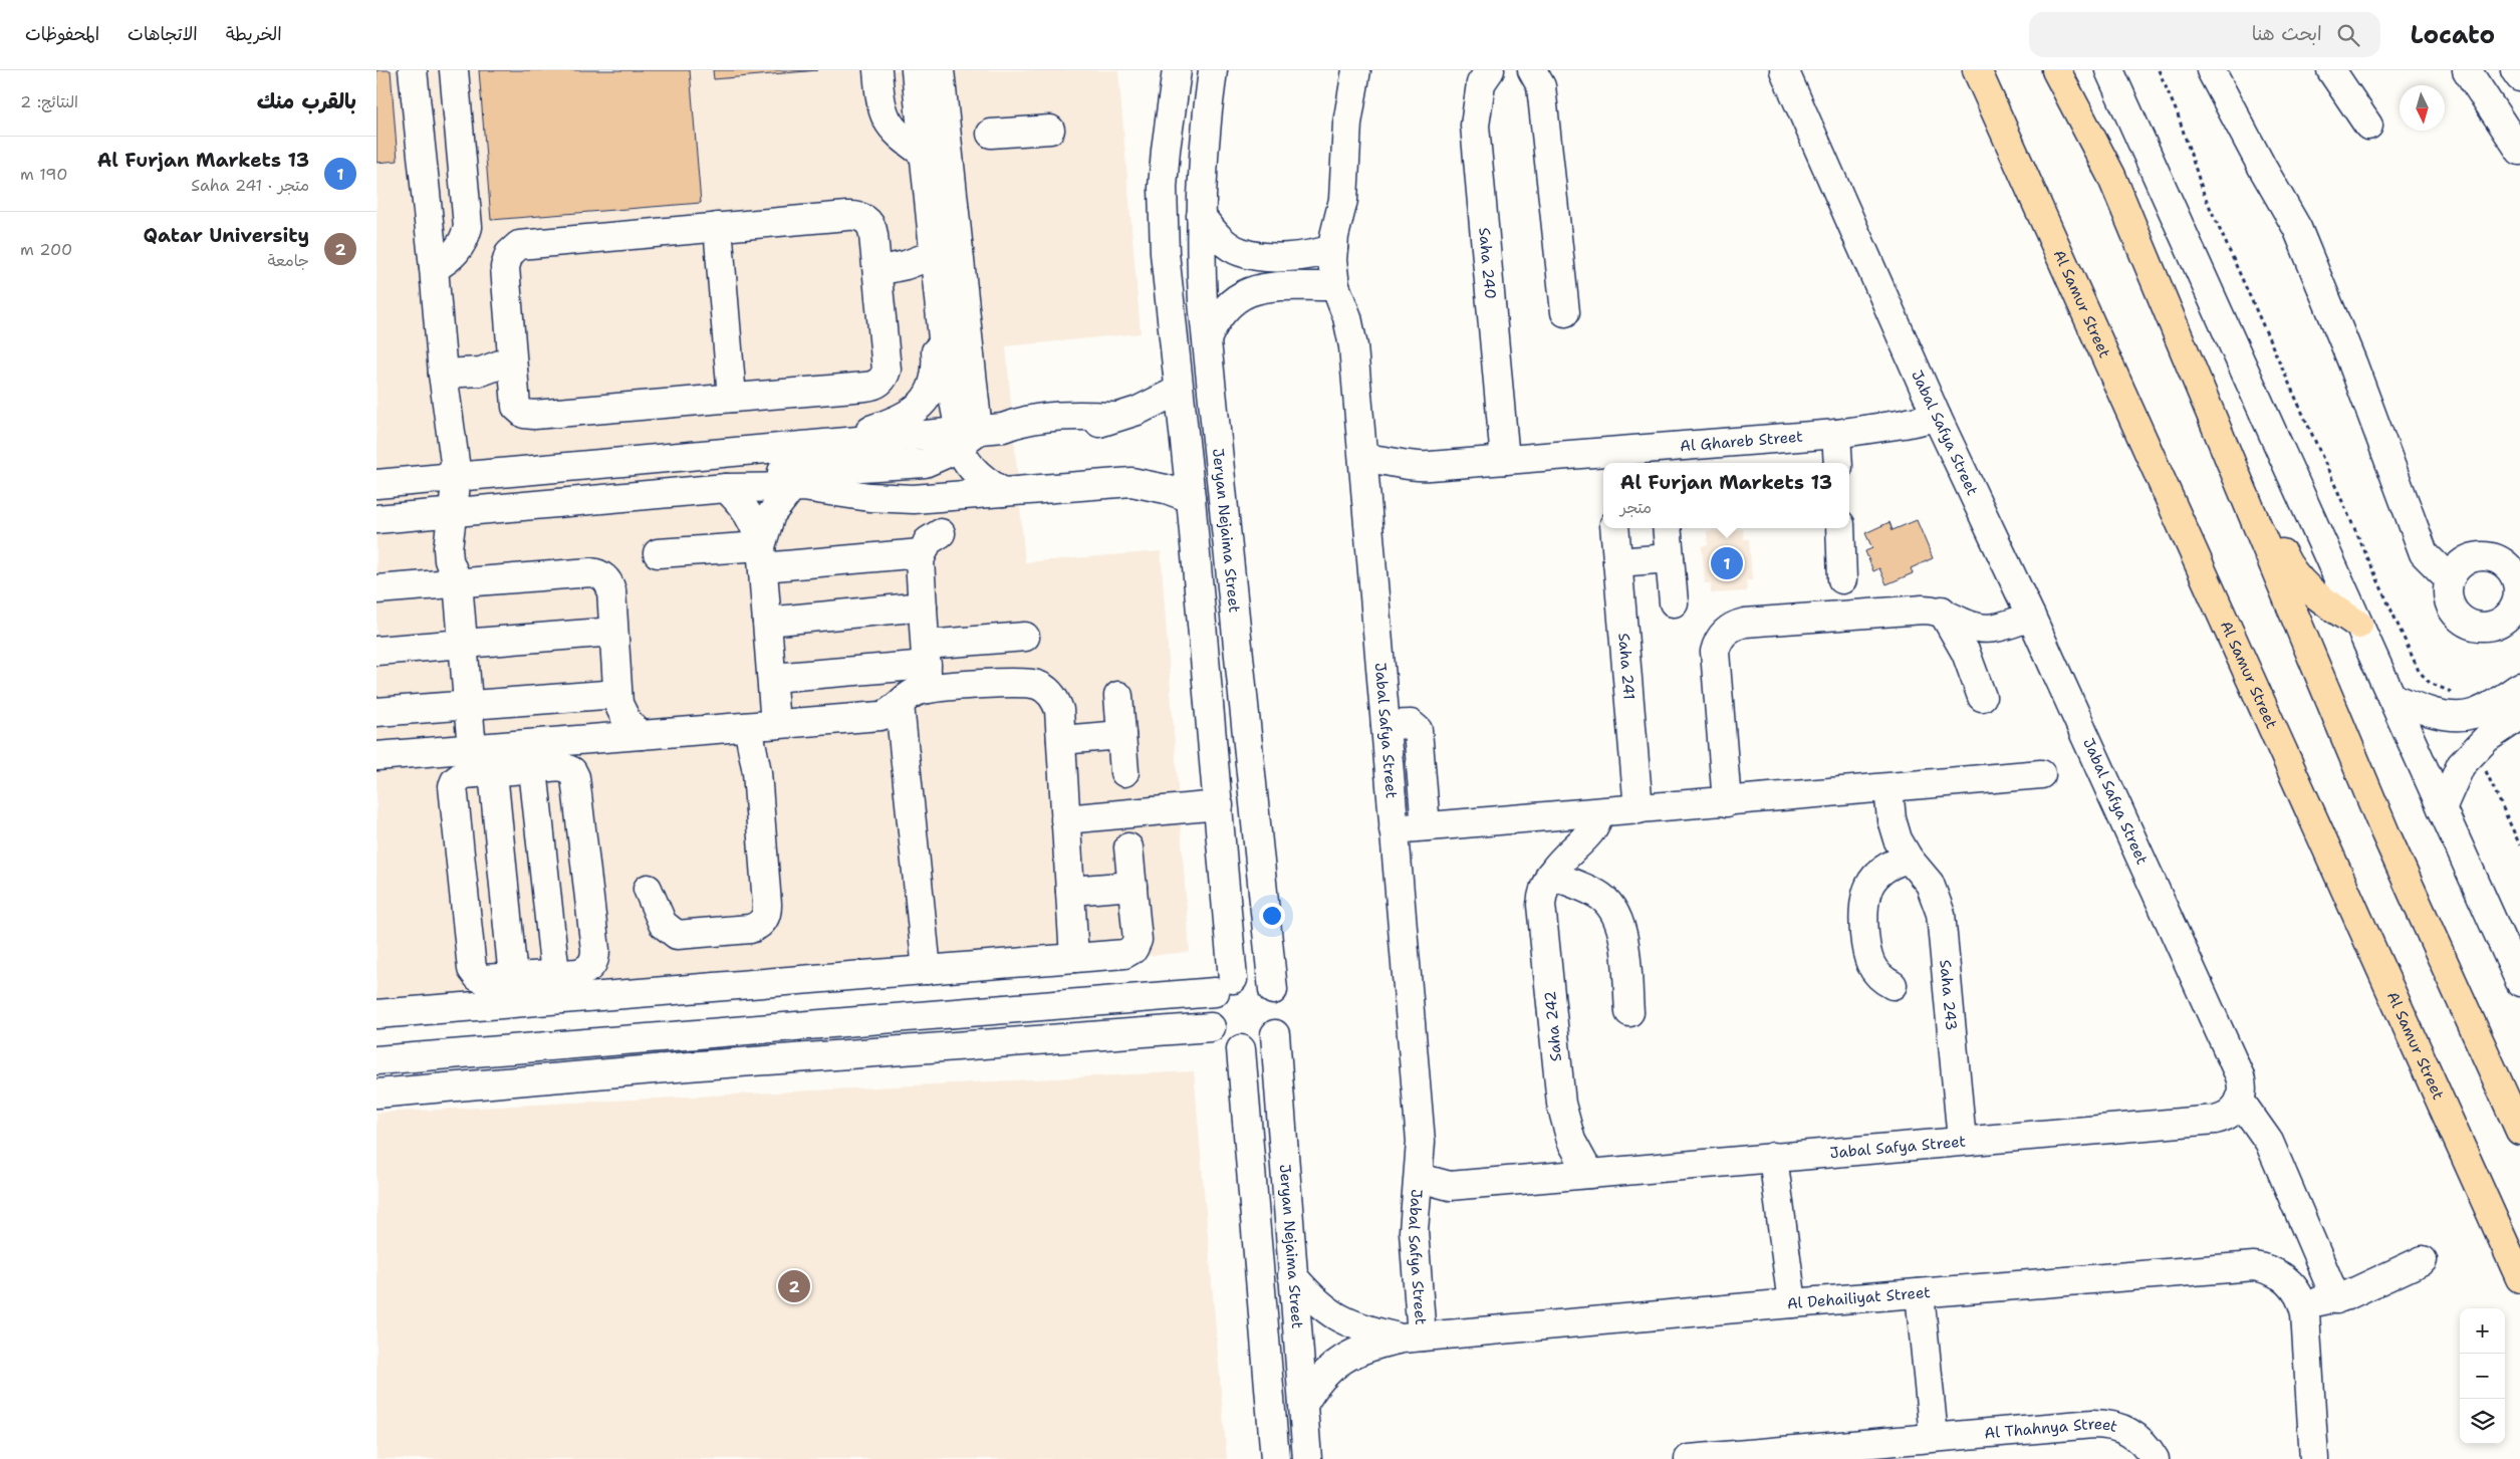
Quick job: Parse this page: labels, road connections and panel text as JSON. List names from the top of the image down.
{
  "streets": {
    "main road": ["Al Samur Street"],
    "street": [
      "Saha 240",
      "Jabal Safya Street",
      "Al Ghareb Street",
      "Jeryan Nejaima Street",
      "Saha 241",
      "Saha 243",
      "Saha 242",
      "Al Dehailiyat Street",
      "Al Thahnya Street"
    ]
  },
  "crossings": [
    ["Saha 240", "Al Ghareb Street"],
    ["Jabal Safya Street", "Al Ghareb Street"],
    ["Jabal Safya Street", "Saha 243"],
    ["Jabal Safya Street", "Saha 242"],
    ["Jabal Safya Street", "Al Dehailiyat Street"],
    ["Jeryan Nejaima Street", "Al Dehailiyat Street"]
  ],
  "north": "bottom",
  "page": {
    "header": "Locato",
    "search": "ابحث هنا",
    "nav": ["الخريطة", "الاتجاهات", "المحفوظات"],
    "heading": ["بالقرب منك", "النتائج: 2"],
    "list": [
      {
        "mark": "1",
        "name": "Al Furjan Markets 13",
        "note": "متجر · Saha 241",
        "value": "190 m"
      },
      {
        "mark": "2",
        "name": "Qatar University",
        "note": "جامعة",
        "value": "200 m"
      }
    ],
    "popup": ["Al Furjan Markets 13", "متجر"],
    "pins": ["1", "2"],
    "map_buttons": ["+", "−"]
  }
}
